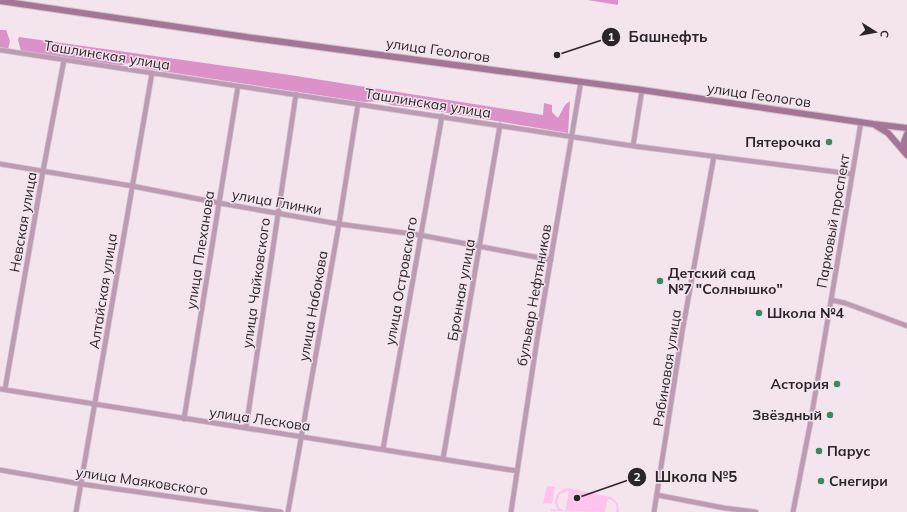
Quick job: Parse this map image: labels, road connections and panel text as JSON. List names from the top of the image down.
{
  "streets": {
    "main road": ["улица Геологов"],
    "street": [
      "Ташлинская улица",
      "улица Глинки",
      "Парковый проспект",
      "Невская улица",
      "улица Плеханова",
      "улица Островского",
      "улица Чайковского",
      "Бронная улица",
      "Алтайская улица",
      "бульвар Нефтяников",
      "улица Набокова",
      "Рябиновая улица",
      "улица Лескова",
      "улица Маяковского"
    ]
  },
  "crossings": [
    ["улица Геологов", "Парковый проспект"],
    ["улица Геологов", "бульвар Нефтяников"],
    ["Ташлинская улица", "Парковый проспект"],
    ["Ташлинская улица", "Невская улица"],
    ["Ташлинская улица", "улица Плеханова"],
    ["Ташлинская улица", "улица Островского"],
    ["Ташлинская улица", "улица Чайковского"],
    ["Ташлинская улица", "Бронная улица"],
    ["Ташлинская улица", "Алтайская улица"],
    ["Ташлинская улица", "бульвар Нефтяников"],
    ["Ташлинская улица", "улица Набокова"],
    ["Ташлинская улица", "Рябиновая улица"],
    ["улица Глинки", "Невская улица"],
    ["улица Глинки", "улица Плеханова"],
    ["улица Глинки", "улица Островского"],
    ["улица Глинки", "улица Чайковского"],
    ["улица Глинки", "Бронная улица"],
    ["улица Глинки", "Алтайская улица"],
    ["улица Глинки", "бульвар Нефтяников"],
    ["улица Глинки", "улица Набокова"],
    ["Невская улица", "улица Лескова"],
    ["улица Плеханова", "улица Лескова"],
    ["улица Островского", "улица Лескова"],
    ["улица Чайковского", "улица Лескова"],
    ["Бронная улица", "улица Лескова"],
    ["Алтайская улица", "улица Лескова"],
    ["Алтайская улица", "улица Маяковского"],
    ["бульвар Нефтяников", "улица Лескова"],
    ["улица Набокова", "улица Лескова"]
  ],
  "places": [
    "Башнефть",
    "Пятерочка",
    "Детский сад №7 \"Солнышко\"",
    "Школа №4",
    "Астория",
    "Звёздный",
    "Парус",
    "Снегири",
    "Школа №5"
  ],
  "north": "right"
}
